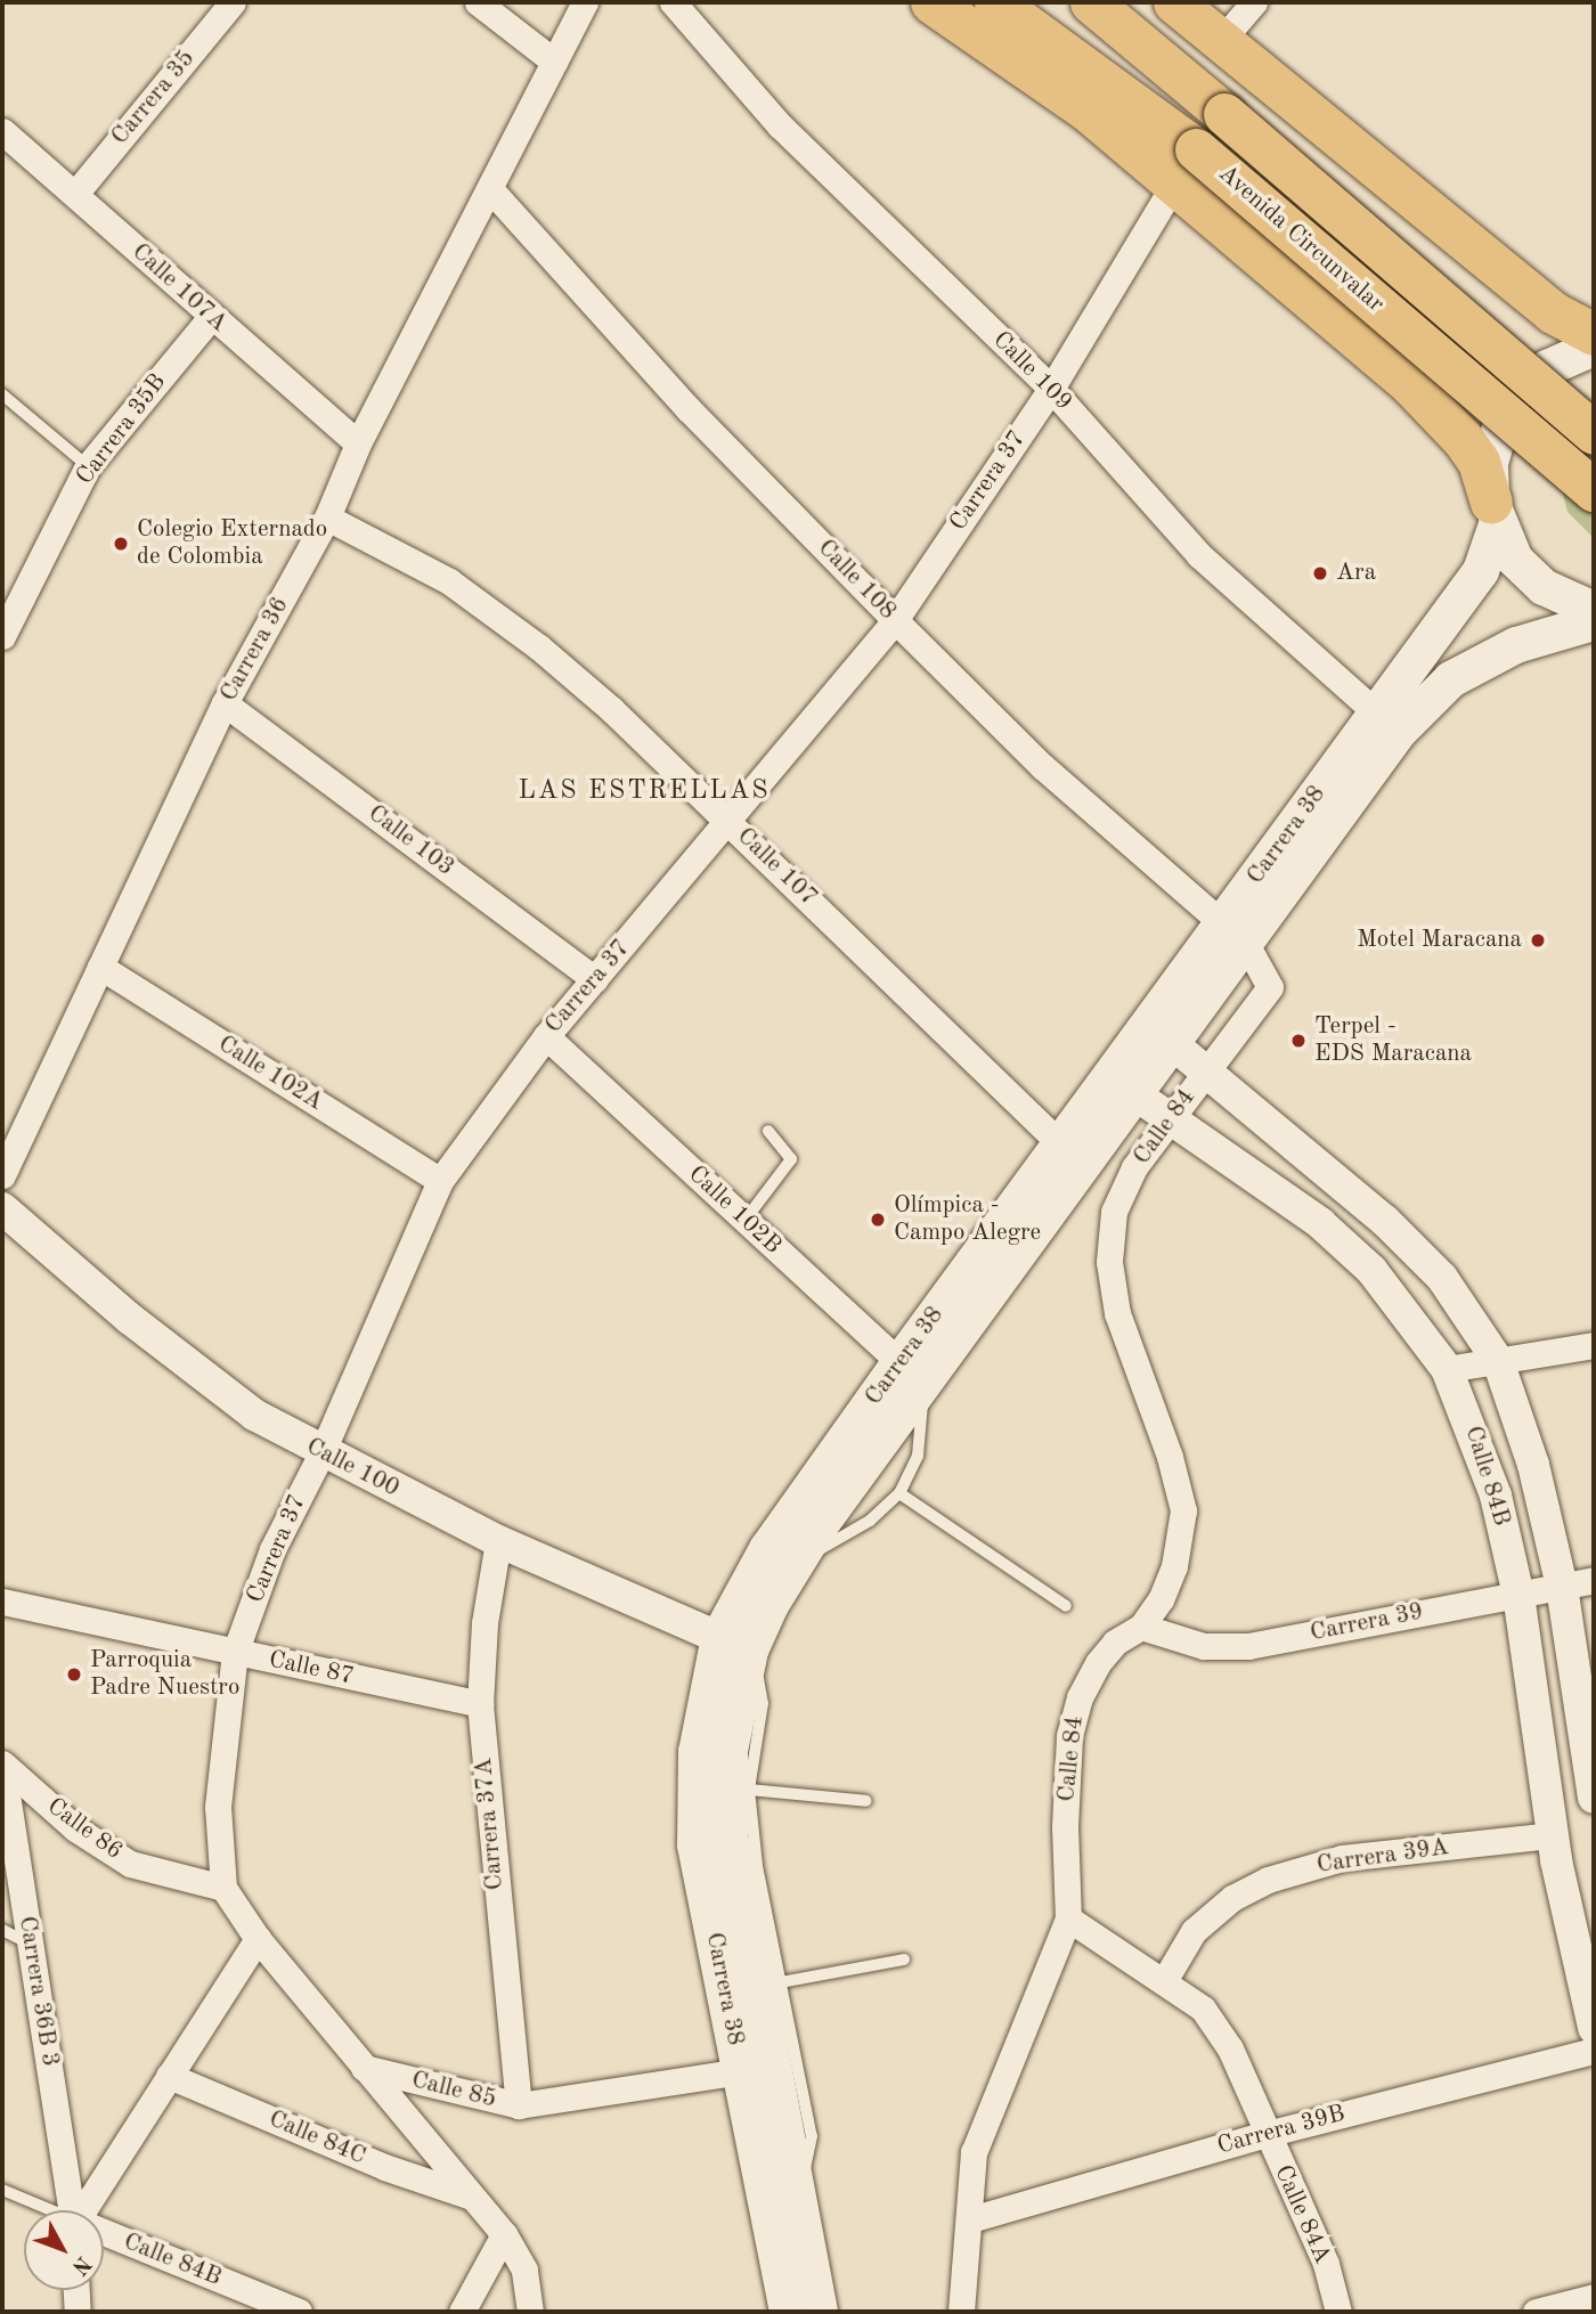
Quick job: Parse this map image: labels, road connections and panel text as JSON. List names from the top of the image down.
{
  "streets": {
    "highway": ["Avenida Circunvalar"],
    "main road": ["Carrera 38"],
    "street": [
      "Carrera 35",
      "Calle 107A",
      "Calle 109",
      "Carrera 35B",
      "Carrera 37",
      "Calle 108",
      "Carrera 36",
      "Calle 103",
      "Calle 107",
      "Calle 102A",
      "Calle 84",
      "Calle 102B",
      "Calle 100",
      "Calle 84B",
      "Carrera 39",
      "Calle 87",
      "Carrera 37A",
      "Calle 86",
      "Carrera 39A",
      "Carrera 36B 3",
      "Calle 85",
      "Carrera 39B",
      "Calle 84C",
      "Calle 84A"
    ]
  },
  "crossings": [
    ["Carrera 35", "Calle 107A"],
    ["Calle 107A", "Carrera 35B"],
    ["Calle 107A", "Carrera 36"],
    ["Calle 109", "Carrera 37"],
    ["Calle 109", "Carrera 38"],
    ["Carrera 37", "Calle 108"],
    ["Carrera 37", "Calle 103"],
    ["Carrera 37", "Calle 107"],
    ["Carrera 37", "Calle 102A"],
    ["Carrera 37", "Calle 102B"],
    ["Carrera 37", "Calle 100"],
    ["Carrera 37", "Calle 87"],
    ["Carrera 37", "Calle 86"],
    ["Calle 108", "Carrera 36"],
    ["Calle 108", "Carrera 38"],
    ["Calle 108", "Calle 84"],
    ["Calle 108", "Calle 84B"],
    ["Carrera 36", "Calle 103"],
    ["Carrera 36", "Calle 107"],
    ["Carrera 36", "Calle 102A"],
    ["Carrera 38", "Calle 107"],
    ["Carrera 38", "Calle 102B"],
    ["Carrera 38", "Calle 100"],
    ["Carrera 38", "Calle 84B"],
    ["Carrera 38", "Calle 85"],
    ["Calle 84", "Calle 84B"],
    ["Calle 84", "Carrera 39"],
    ["Calle 84", "Carrera 39B"],
    ["Calle 84", "Calle 84A"],
    ["Calle 100", "Carrera 37A"],
    ["Calle 84B", "Carrera 39"],
    ["Calle 84B", "Carrera 39A"],
    ["Calle 87", "Carrera 37A"],
    ["Carrera 37A", "Calle 85"],
    ["Calle 86", "Carrera 36B 3"],
    ["Carrera 39A", "Calle 84A"],
    ["Carrera 39B", "Calle 84A"]
  ],
  "districts": ["LAS ESTRELLAS"],
  "places": [
    "Colegio Externado de Colombia",
    "Ara",
    "Motel Maracana",
    "Terpel - EDS Maracana",
    "Olímpica - Campo Alegre",
    "Parroquia Padre Nuestro"
  ],
  "north": "bottom right"
}
